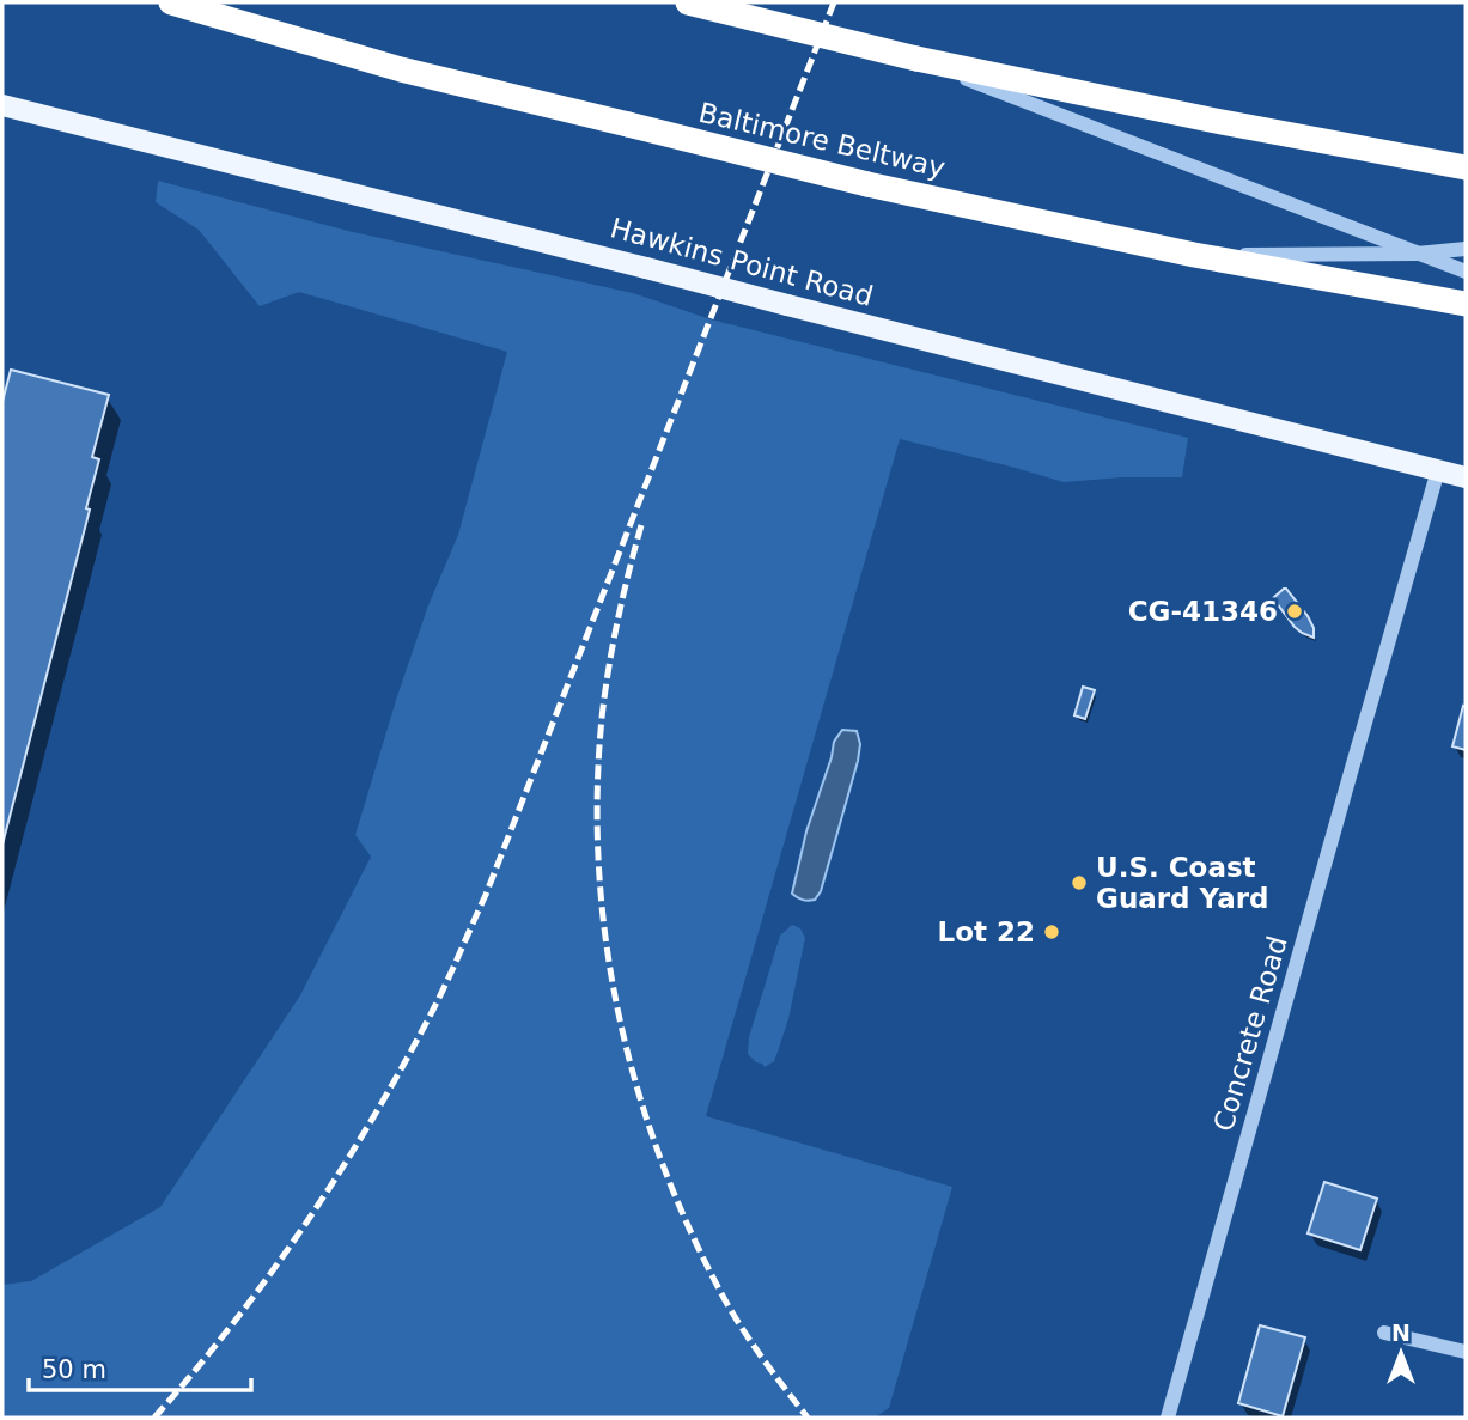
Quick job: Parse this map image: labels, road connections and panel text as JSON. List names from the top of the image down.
{
  "streets": {
    "highway": ["Baltimore Beltway"],
    "main road": ["Hawkins Point Road"],
    "street": ["Concrete Road"]
  },
  "crossings": [
    ["Hawkins Point Road", "Concrete Road"]
  ],
  "places": ["CG-41346", "U.S. Coast Guard Yard", "Lot 22"],
  "scale_bar": "50 m",
  "north": "top"
}
